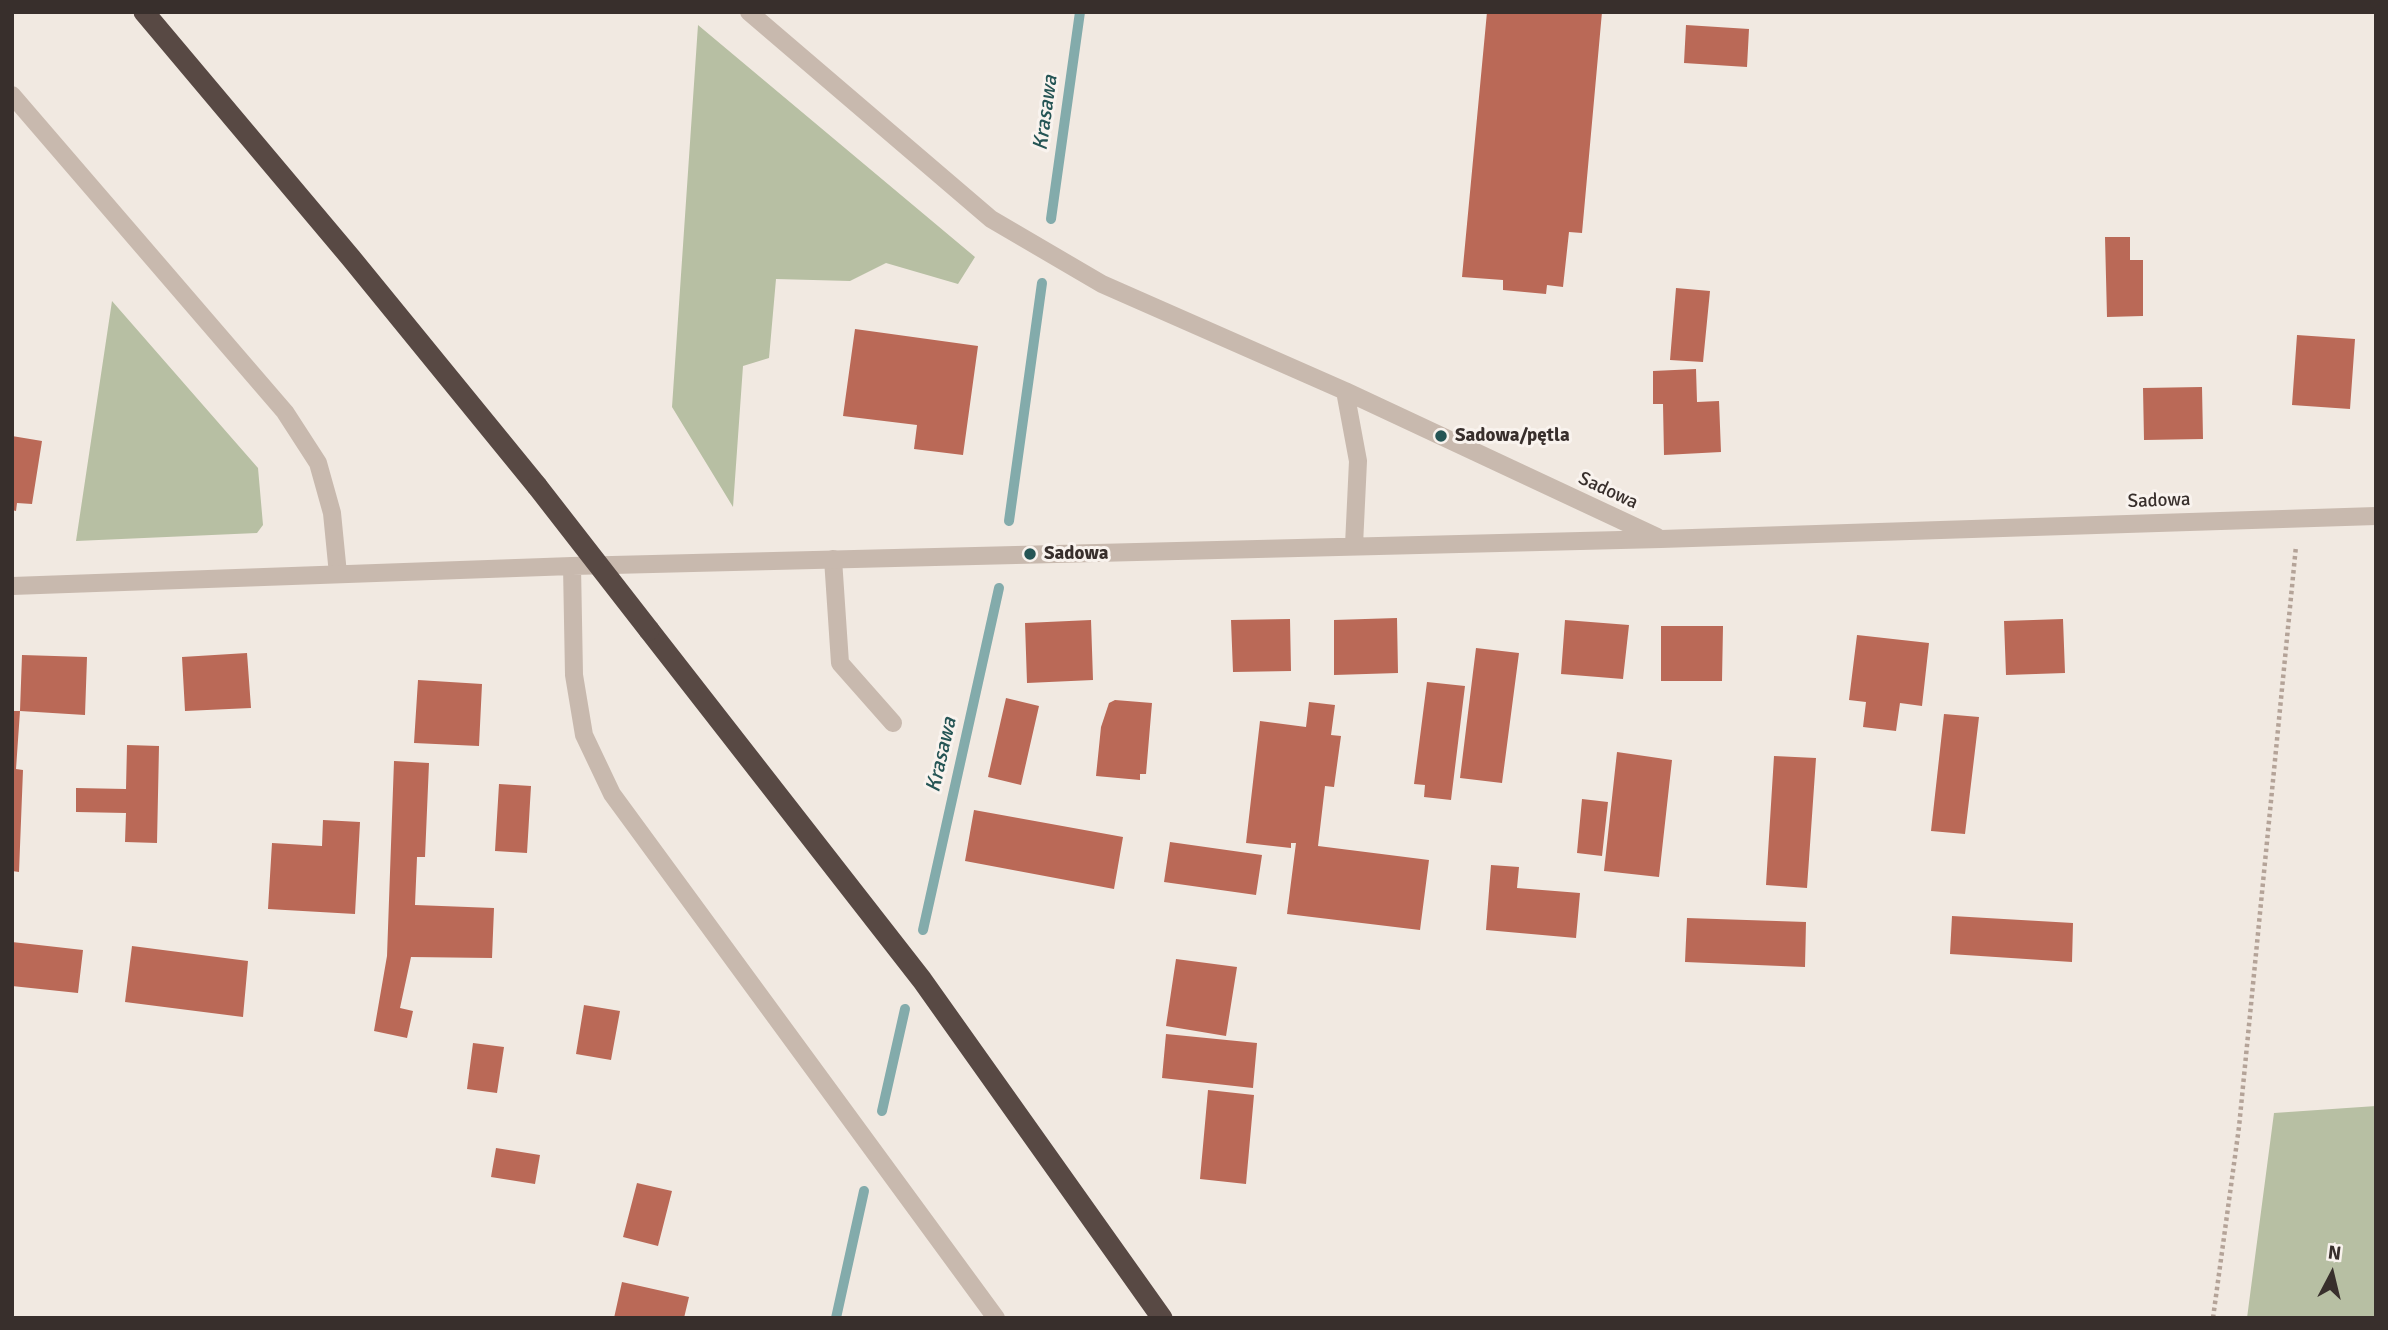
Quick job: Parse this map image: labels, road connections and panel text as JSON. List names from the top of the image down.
{
  "streets": {
    "street": ["Sadowa"]
  },
  "water": ["Krasawa"],
  "places": ["Sadowa/pętla", "Sadowa"],
  "north": "top"
}
